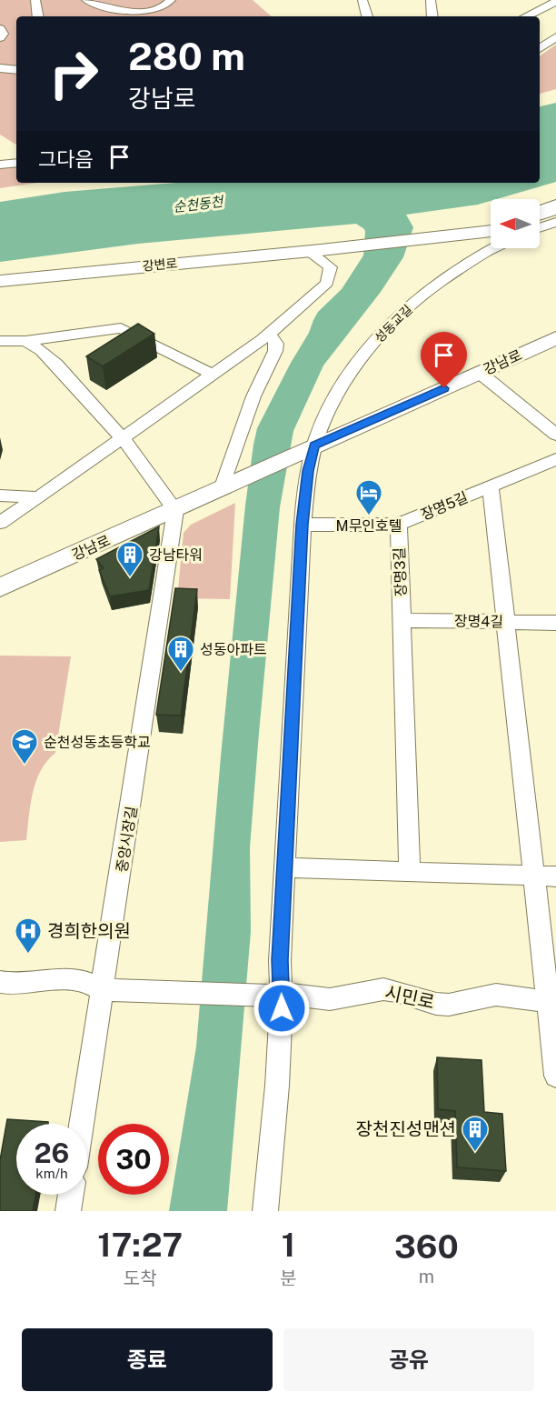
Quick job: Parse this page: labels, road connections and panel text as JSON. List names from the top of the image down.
{
  "streets": {
    "main road": ["강변로", "강남로"],
    "street": [
      "성동교길",
      "장명5길",
      "장명3길",
      "장명4길",
      "중앙시장길",
      "시민로"
    ]
  },
  "crossings": [
    ["성동교길", "강남로"],
    ["성동교길", "시민로"],
    ["강남로", "중앙시장길"],
    ["장명5길", "장명3길"],
    ["장명3길", "장명4길"],
    ["중앙시장길", "시민로"]
  ],
  "water": ["순천동천"],
  "places": {
    "hotel": ["M무인호텔"],
    "building": ["강남타워", "성동아파트", "장천진성맨션"],
    "school or university": ["순천성동초등학교"],
    "hospital": ["경희한의원"]
  },
  "north": "left",
  "page": {
    "turn": ["280 m", "강남로"],
    "then": "그다음",
    "speed": "26 km/h",
    "limit": "30",
    "eta": [
      "17:27",
      "도착",
      "1",
      "분",
      "360",
      "m"
    ],
    "buttons": ["종료", "공유"]
  }
}
